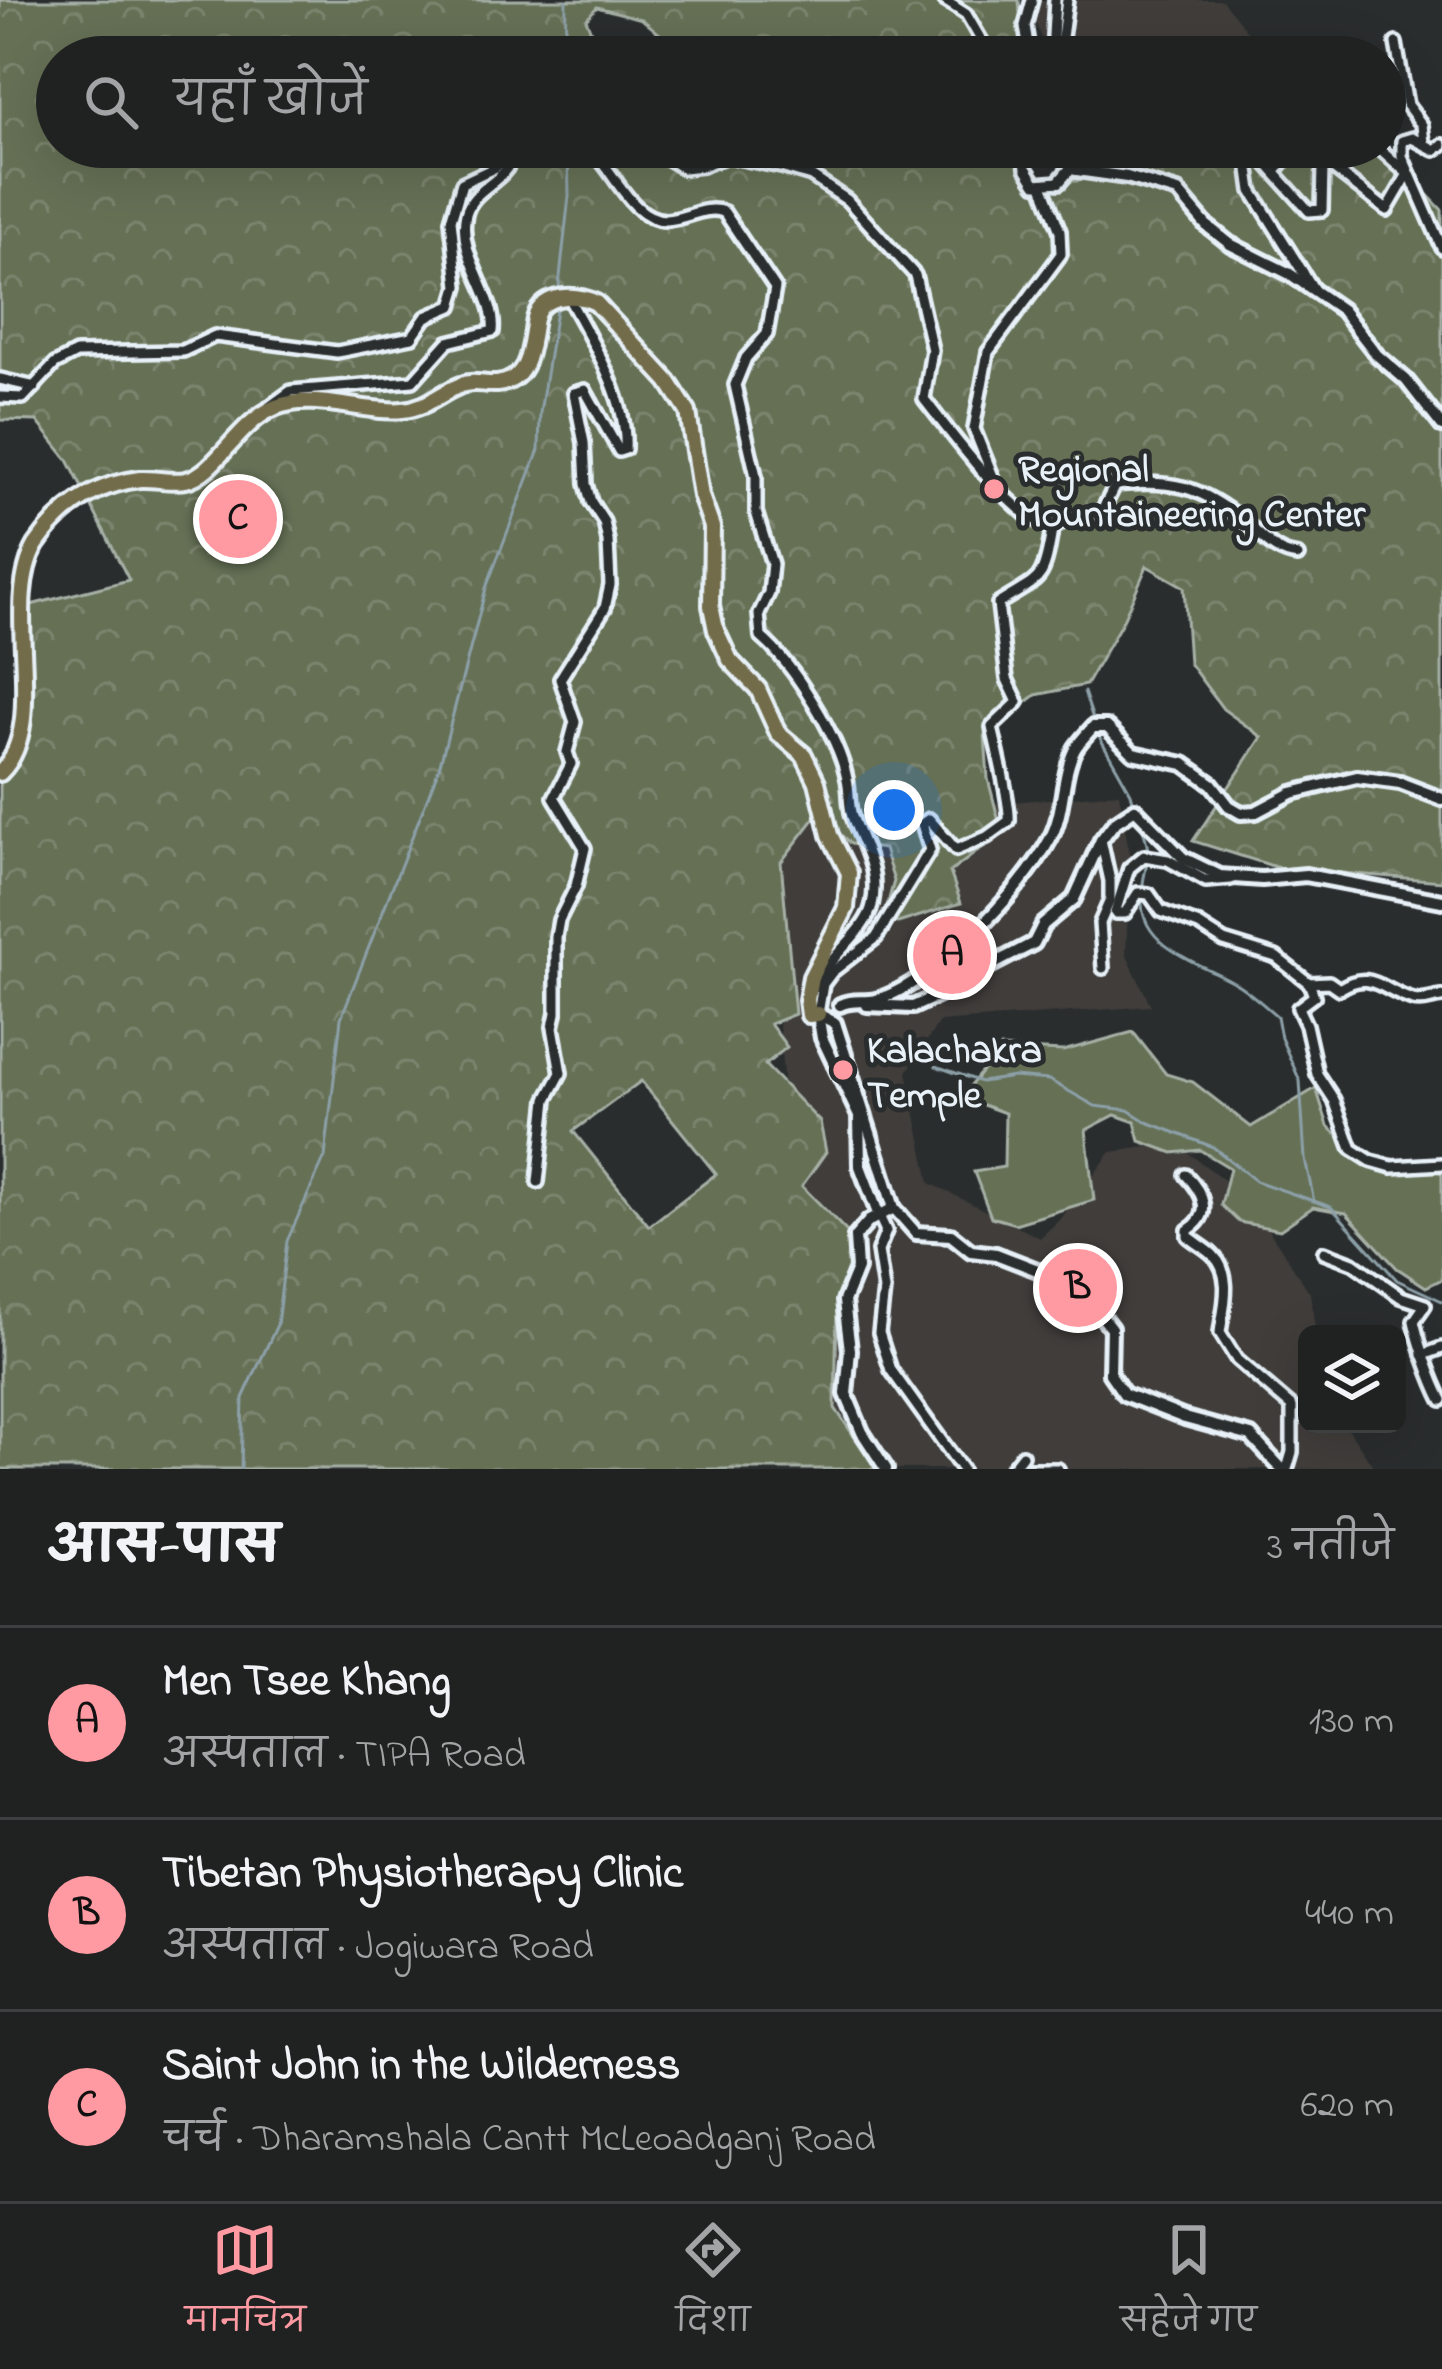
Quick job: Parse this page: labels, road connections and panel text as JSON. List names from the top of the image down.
{
  "places": ["Regional Mountaineering Center", "Kalachakra Temple"],
  "page": {
    "search": "यहाँ खोजें",
    "pins": ["C", "A", "B"],
    "heading": ["आस-पास", "3 नतीजे"],
    "list": [
      {
        "mark": "A",
        "name": "Men Tsee Khang",
        "note": "अस्पताल · TIPA Road",
        "value": "130 m"
      },
      {
        "mark": "B",
        "name": "Tibetan Physiotherapy Clinic",
        "note": "अस्पताल · Jogiwara Road",
        "value": "440 m"
      },
      {
        "mark": "C",
        "name": "Saint John in the Wilderness",
        "note": "चर्च · Dharamshala Cantt McLeoadganj Road",
        "value": "620 m"
      }
    ],
    "nav": ["मानचित्र", "दिशा", "सहेजे गए"]
  }
}
